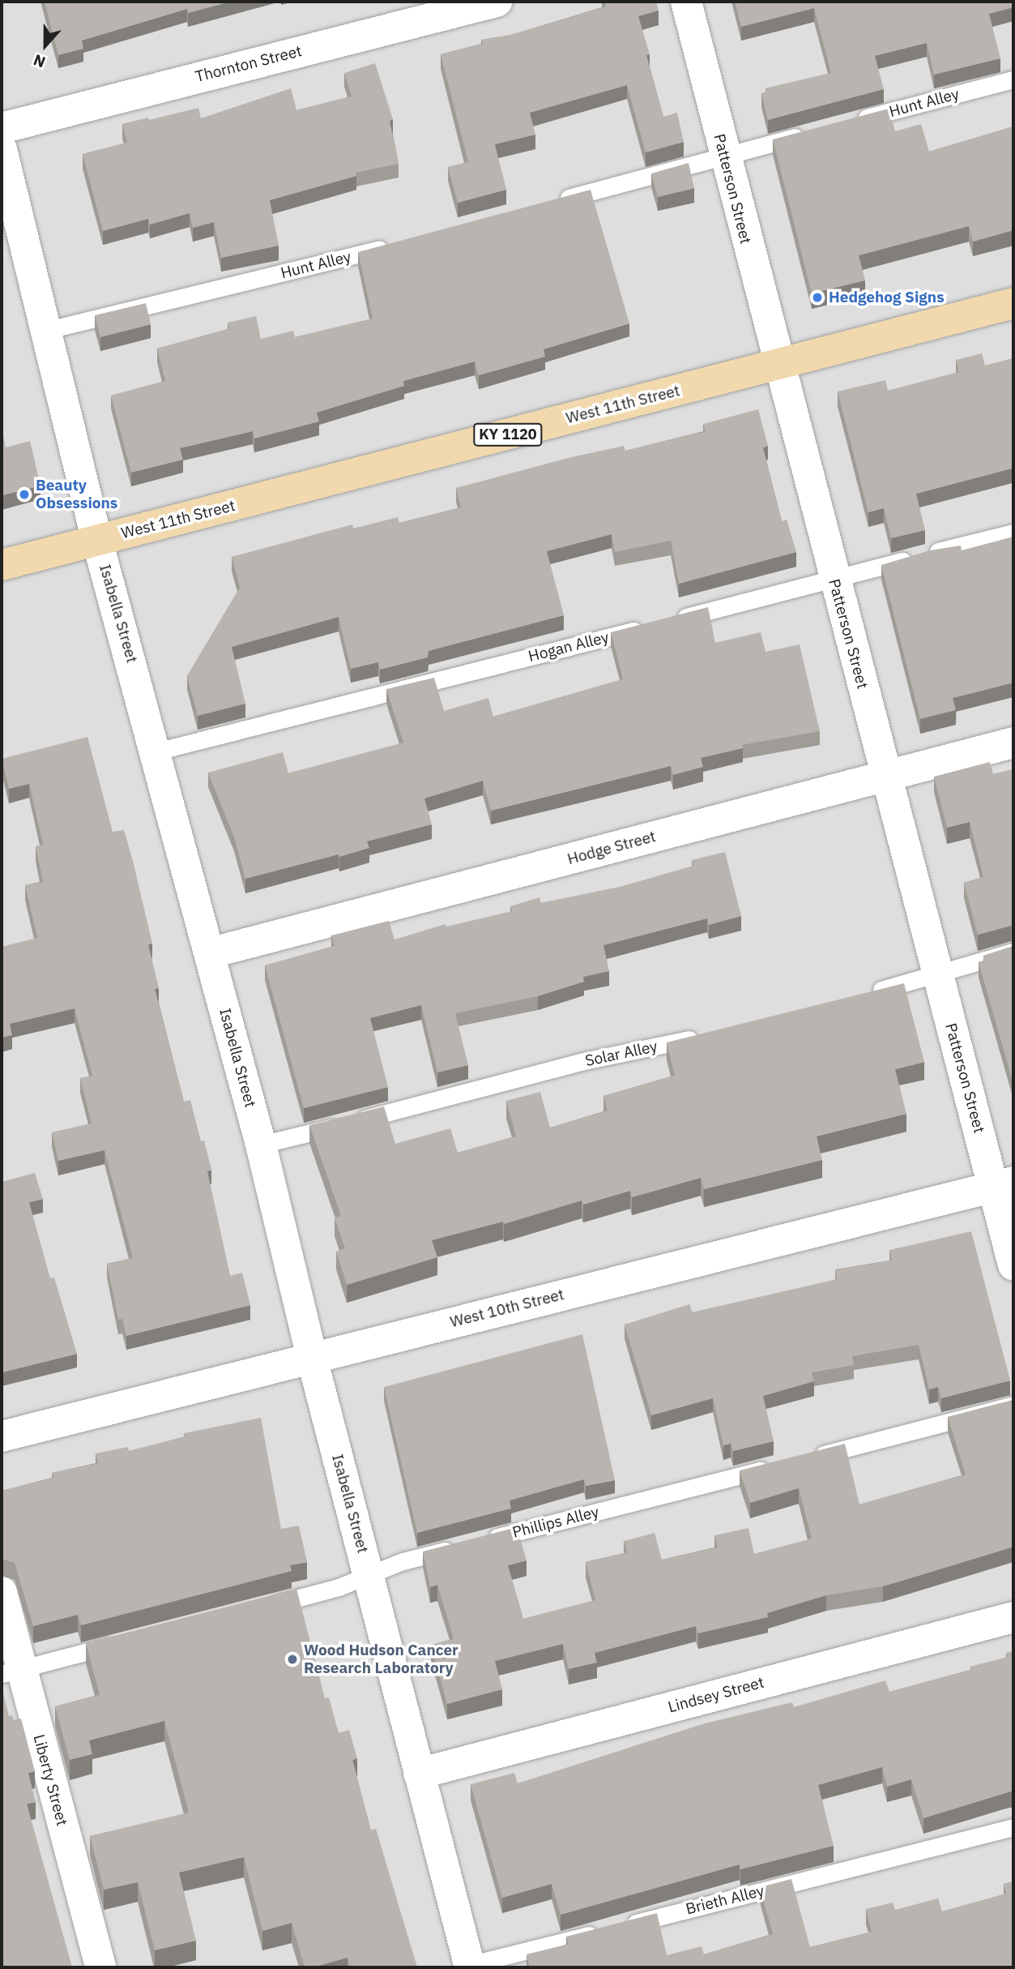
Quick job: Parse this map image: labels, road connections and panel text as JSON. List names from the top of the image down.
{
  "streets": {
    "main road": ["West 11th Street", "KY 1120"],
    "street": [
      "Thornton Street",
      "Patterson Street",
      "Isabella Street",
      "Hodge Street",
      "West 10th Street",
      "Lindsey Street",
      "Liberty Street"
    ],
    "lane": [
      "Hunt Alley",
      "Hogan Alley",
      "Solar Alley",
      "Phillips Alley",
      "Brieth Alley"
    ]
  },
  "crossings": [
    ["Hunt Alley", "Isabella Street"],
    ["Patterson Street", "West 11th Street"],
    ["Patterson Street", "Hodge Street"],
    ["Patterson Street", "West 10th Street"],
    ["West 11th Street", "Isabella Street"],
    ["Isabella Street", "Hogan Alley"],
    ["Isabella Street", "Hodge Street"],
    ["Isabella Street", "Solar Alley"],
    ["Isabella Street", "West 10th Street"],
    ["Isabella Street", "Lindsey Street"],
    ["Isabella Street", "Brieth Alley"]
  ],
  "places": ["Hedgehog Signs", "Beauty Obsessions", "Wood Hudson Cancer Research Laboratory"],
  "north": "bottom"
}
